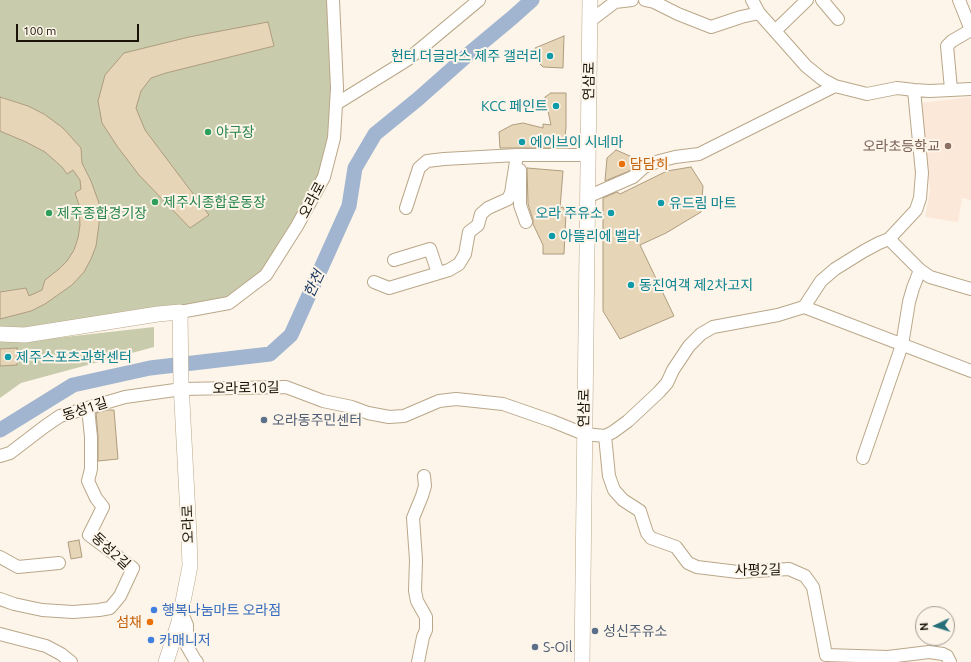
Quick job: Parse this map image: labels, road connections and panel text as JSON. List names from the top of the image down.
{
  "streets": {
    "main road": ["연삼로", "오라로"],
    "street": [
      "오라로10길",
      "동성1길",
      "동성2길",
      "사평2길"
    ]
  },
  "crossings": [
    ["연삼로", "오라로10길"],
    ["오라로", "오라로10길"],
    ["오라로", "동성1길"],
    ["오라로10길", "동성1길"],
    ["오라로10길", "사평2길"],
    ["동성1길", "동성2길"]
  ],
  "water": ["한천"],
  "places": [
    "헌터 더글라스 제주 갤러리",
    "KCC 페인트",
    "야구장",
    "에이브이 시네마",
    "오라초등학교",
    "담담히",
    "제주시종합운동장",
    "유드림 마트",
    "제주종합경기장",
    "오라 주유소",
    "아뜰리에 벨라",
    "동진여객 제2차고지",
    "제주스포츠과학센터",
    "오라동주민센터",
    "행복나눔마트 오라점",
    "섬채",
    "성신주유소",
    "카매니저",
    "S-Oil"
  ],
  "scale_bar": "100 m",
  "north": "left"
}
